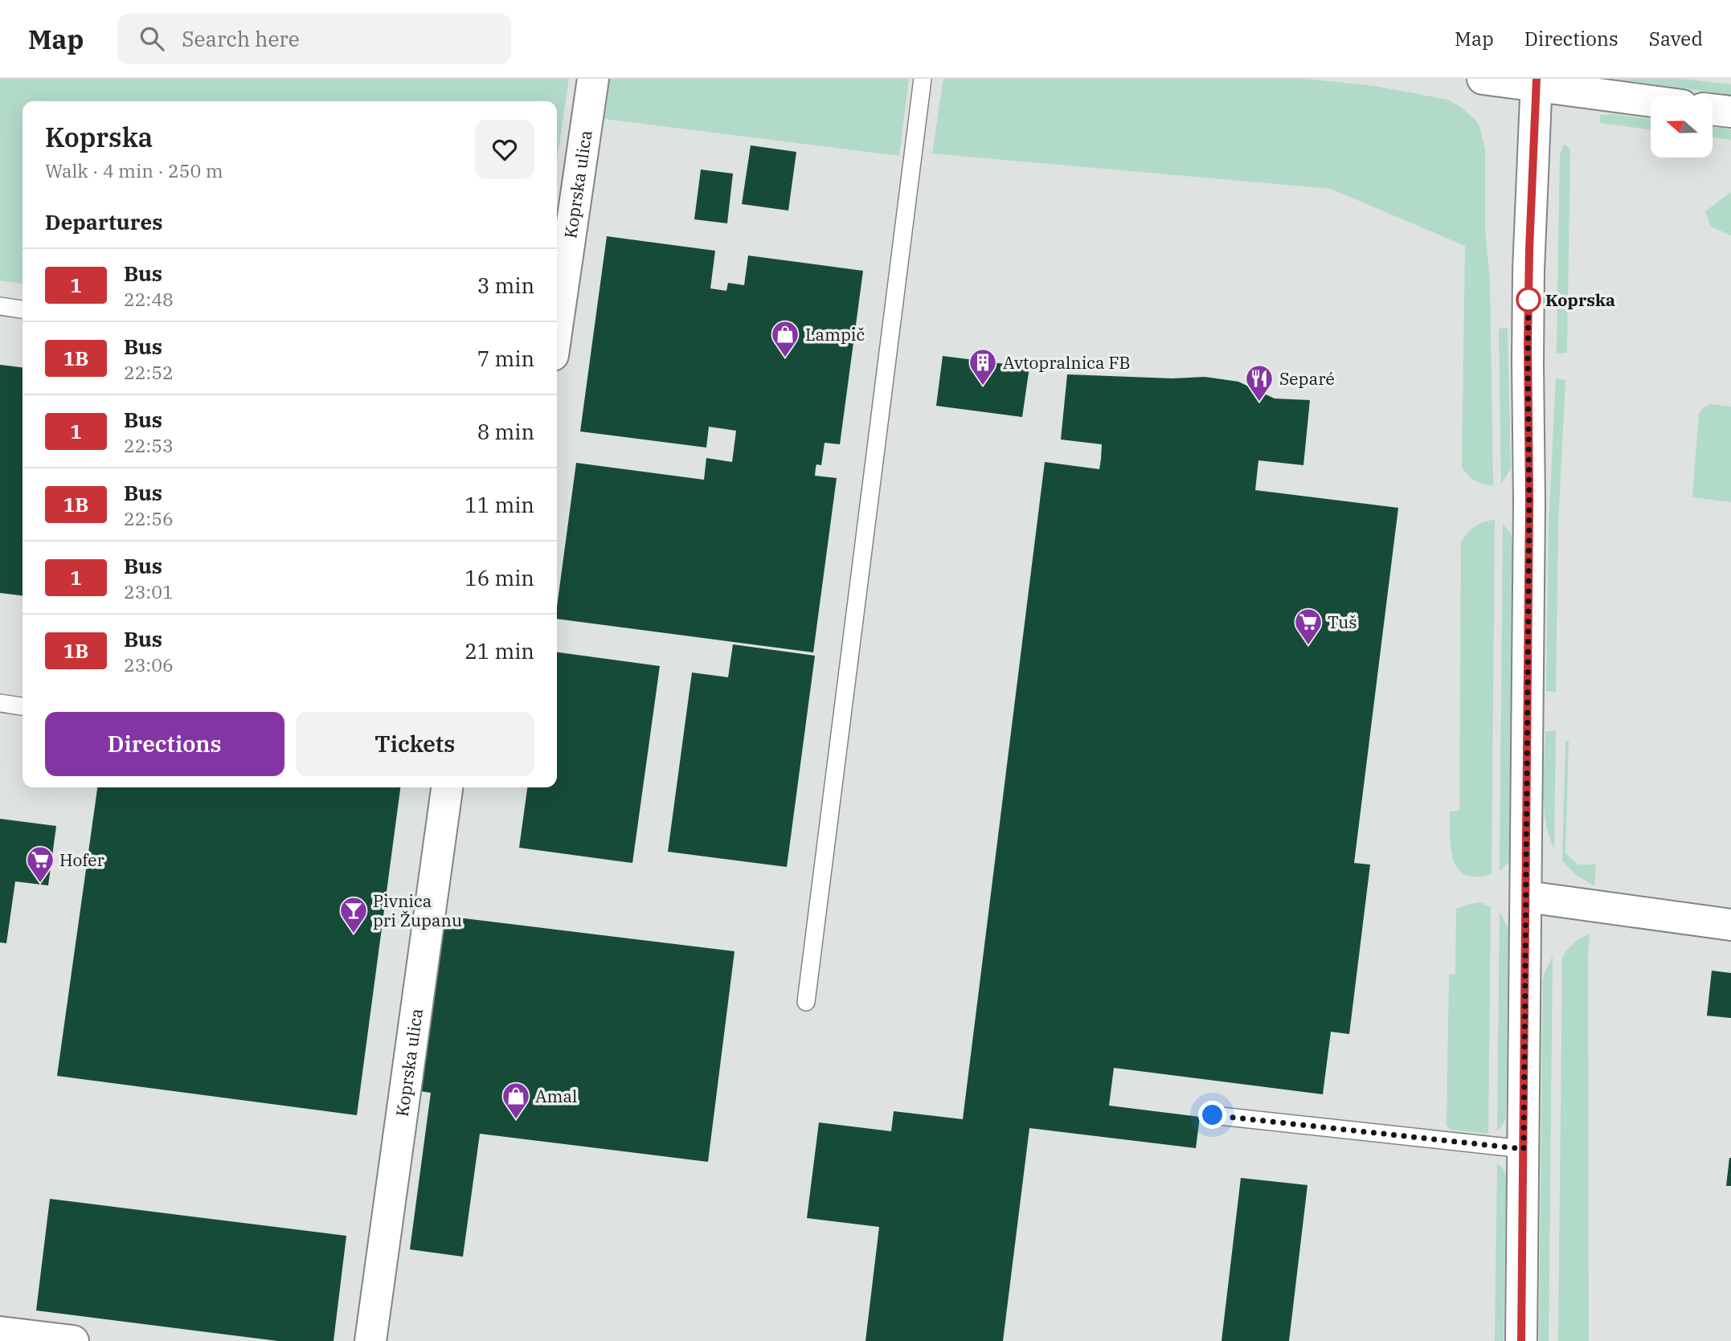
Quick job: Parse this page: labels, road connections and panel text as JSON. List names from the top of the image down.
{
  "streets": {
    "street": ["Koprska ulica"]
  },
  "places": {
    "other": ["Koprska"],
    "shop": ["Lampič", "Amal"],
    "building": ["Avtopralnica FB"],
    "restaurant": ["Separé"],
    "supermarket": ["Tuš", "Hofer"],
    "bar": ["Pivnica pri Županu"]
  },
  "lines": ["bus line 1"],
  "north": "left",
  "page": {
    "header": "Map",
    "search": "Search here",
    "nav": ["Map", "Directions", "Saved"],
    "heading": [
      ["Koprska", "Walk · 4 min · 250 m"],
      "Departures"
    ],
    "list": [
      {
        "mark": "1",
        "name": "Bus",
        "note": "22:48",
        "value": "3 min"
      },
      {
        "mark": "1B",
        "name": "Bus",
        "note": "22:52",
        "value": "7 min"
      },
      {
        "mark": "1",
        "name": "Bus",
        "note": "22:53",
        "value": "8 min"
      },
      {
        "mark": "1B",
        "name": "Bus",
        "note": "22:56",
        "value": "11 min"
      },
      {
        "mark": "1",
        "name": "Bus",
        "note": "23:01",
        "value": "16 min"
      },
      {
        "mark": "1B",
        "name": "Bus",
        "note": "23:06",
        "value": "21 min"
      }
    ],
    "buttons": ["Directions", "Tickets"]
  }
}
